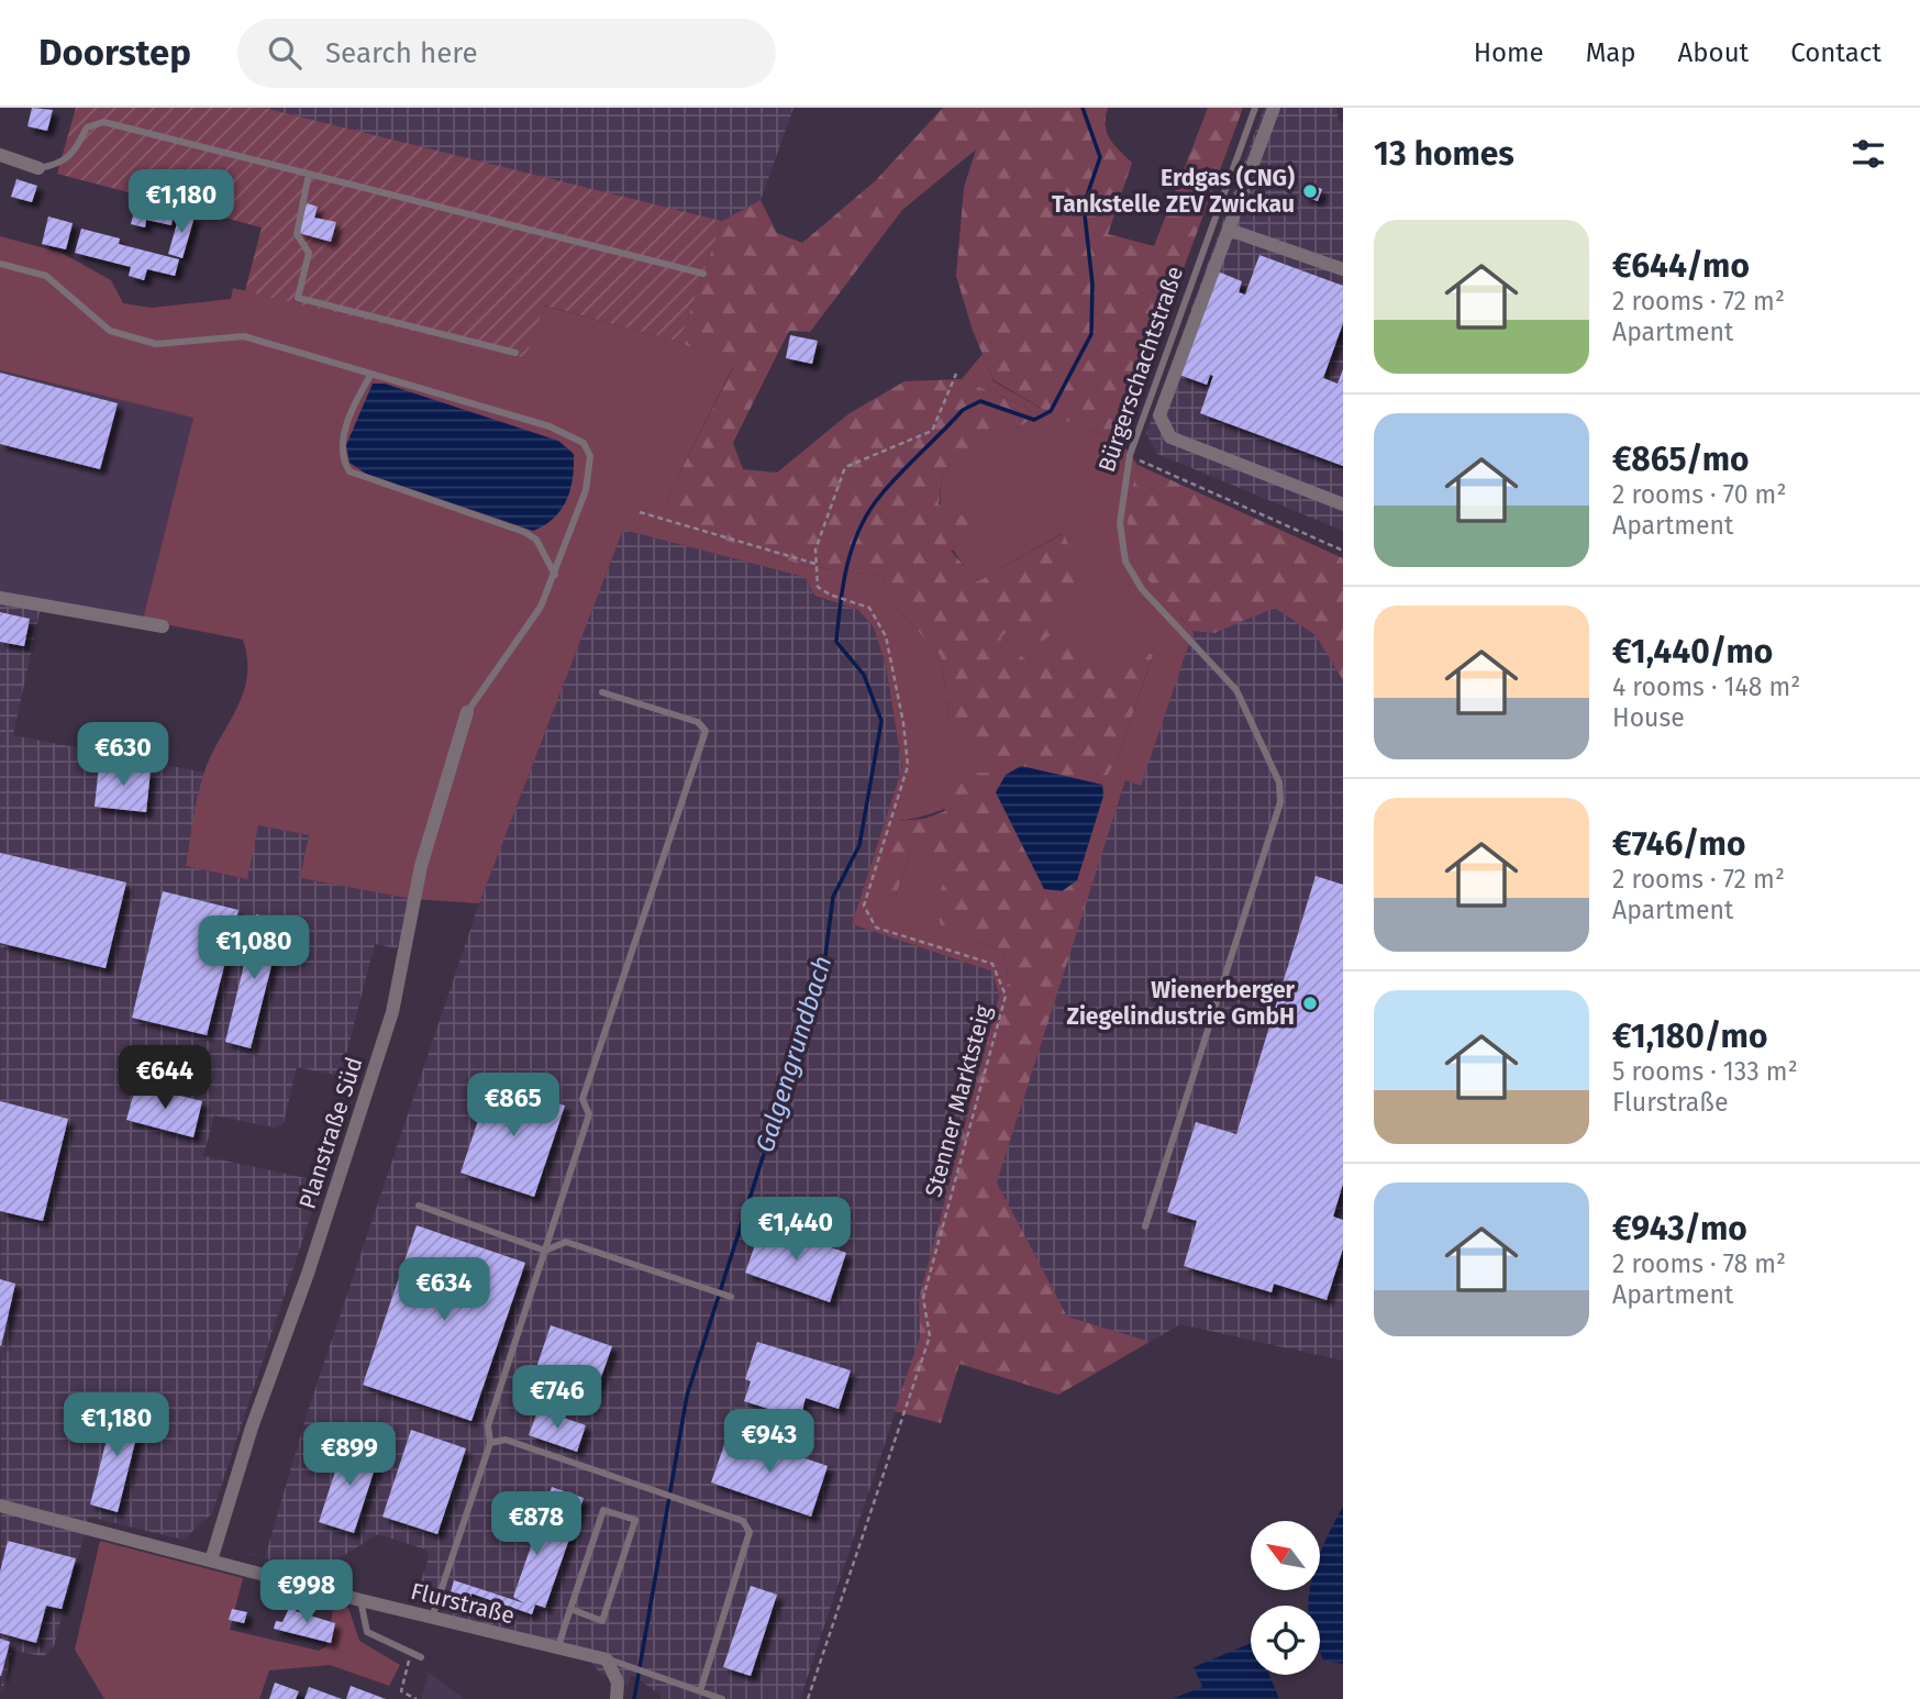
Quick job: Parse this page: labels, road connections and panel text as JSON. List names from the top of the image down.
{
  "streets": {
    "street": ["Bürgerschachtstraße", "Planstraße Süd", "Flurstraße"],
    "path": ["Stenner Marktsteig"]
  },
  "crossings": [
    ["Planstraße Süd", "Flurstraße"]
  ],
  "water": ["Galgengrundbach"],
  "places": ["Erdgas (CNG) Tankstelle ZEV Zwickau", "Wienerberger Ziegelindustrie GmbH"],
  "north": "top left",
  "page": {
    "header": "Doorstep",
    "search": "Search here",
    "nav": [
      "Home",
      "Map",
      "About",
      "Contact"
    ],
    "heading": "13 homes",
    "price": [
      "€1,180",
      "€630",
      "€1,080",
      "€644",
      "€865",
      "€1,440",
      "€634",
      "€746",
      "€1,180",
      "€943",
      "€899",
      "€878",
      "€998"
    ],
    "list": [
      {
        "name": "€644/mo",
        "note": "2 rooms · 72 m² · Apartment"
      },
      {
        "name": "€865/mo",
        "note": "2 rooms · 70 m² · Apartment"
      },
      {
        "name": "€1,440/mo",
        "note": "4 rooms · 148 m² · House"
      },
      {
        "name": "€746/mo",
        "note": "2 rooms · 72 m² · Apartment"
      },
      {
        "name": "€1,180/mo",
        "note": "5 rooms · 133 m² · Flurstraße"
      },
      {
        "name": "€943/mo",
        "note": "2 rooms · 78 m² · Apartment"
      }
    ]
  }
}
